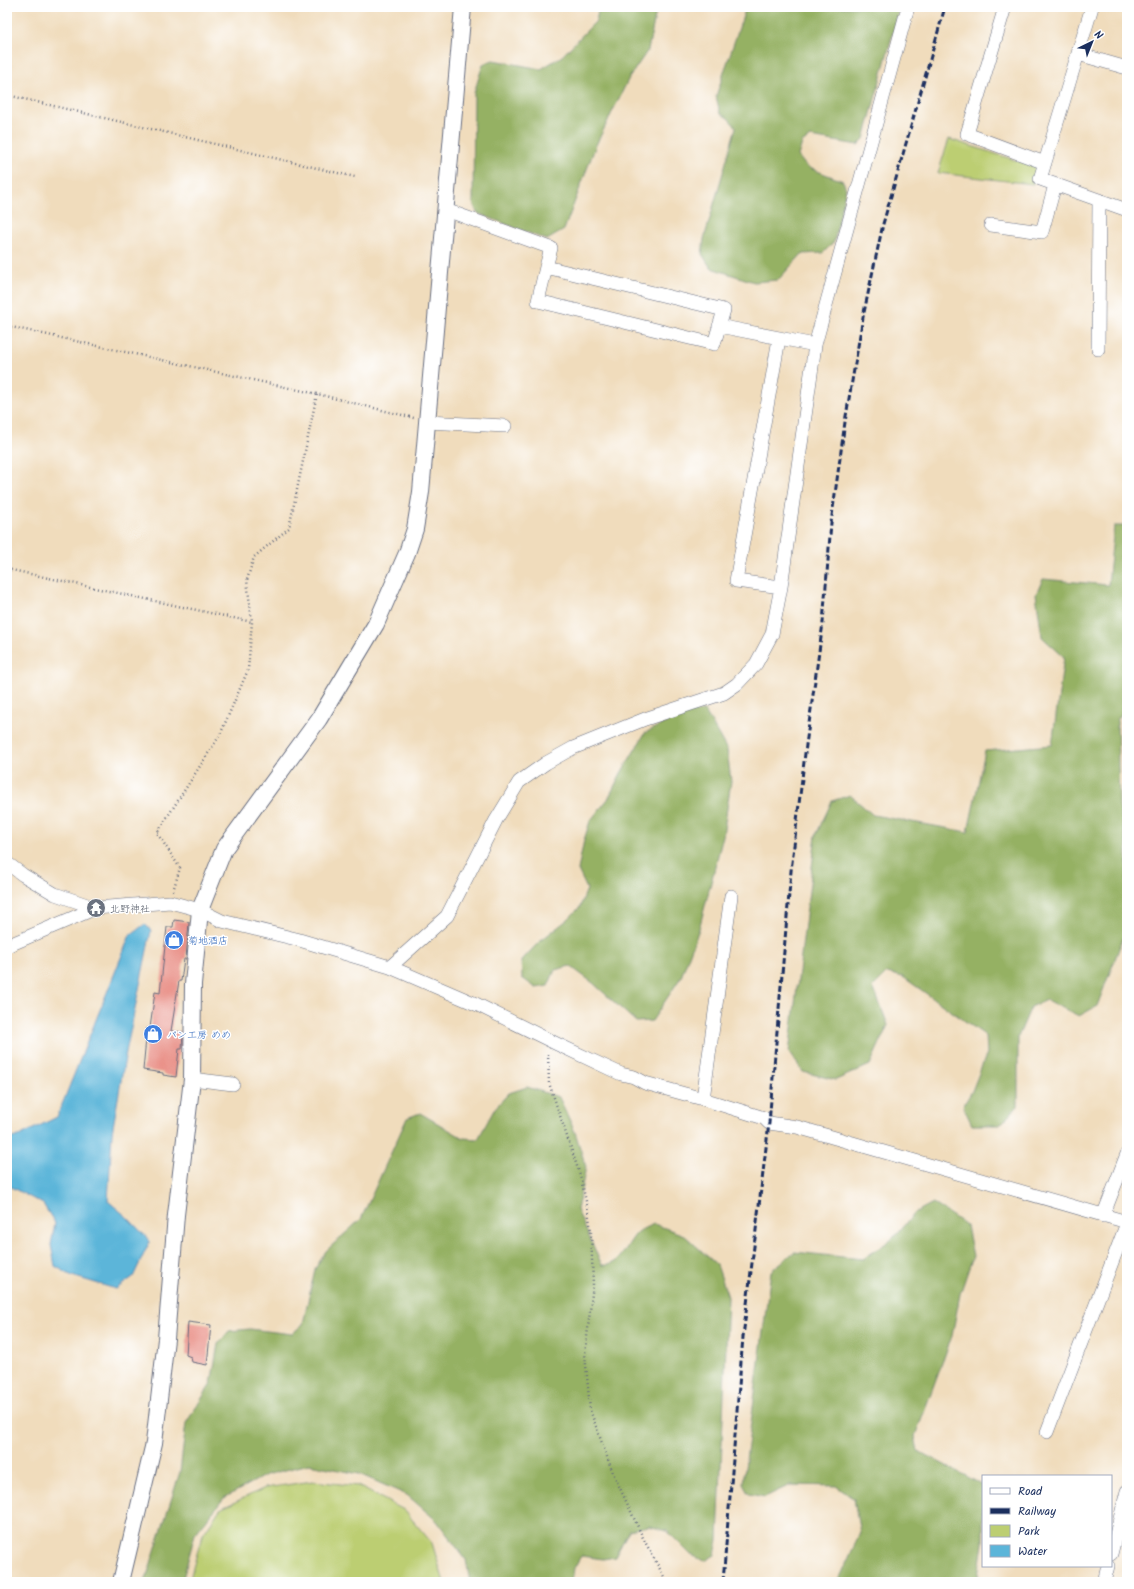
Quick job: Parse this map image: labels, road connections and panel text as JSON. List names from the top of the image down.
{
  "places": {
    "temple": ["北野神社"],
    "shop": ["菊地酒店", "パン工房 めめ"]
  },
  "legend": [
    "Road",
    "Railway",
    "Park",
    "Water"
  ],
  "north": "top right"
}
